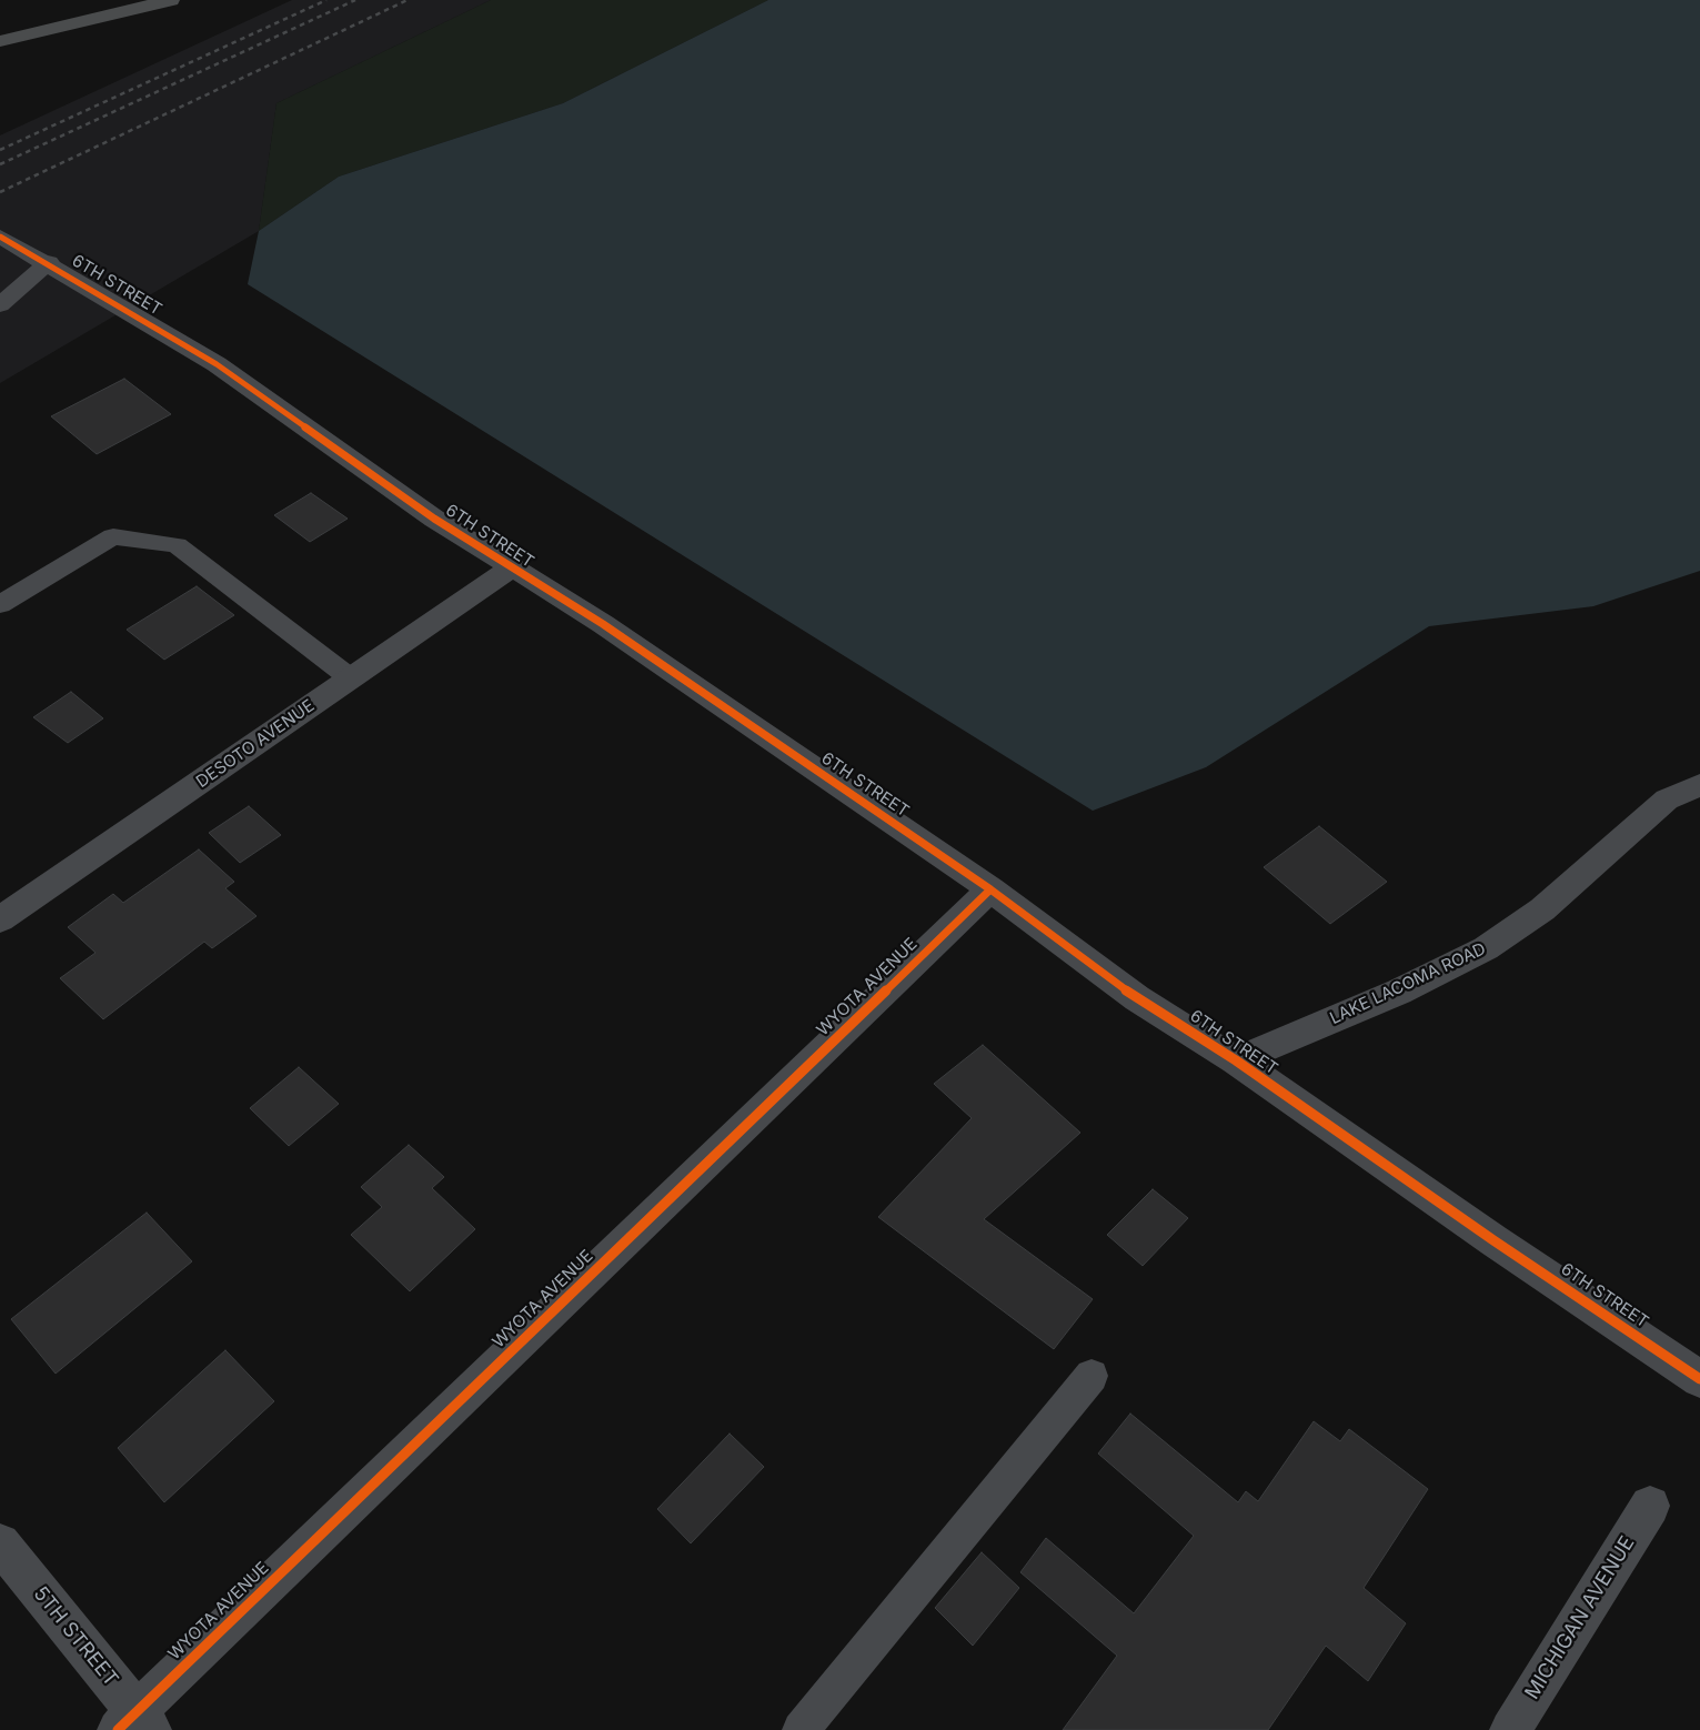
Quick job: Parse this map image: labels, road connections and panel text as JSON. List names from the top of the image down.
{
  "streets": {
    "street": [
      "6TH STREET",
      "DESOTO AVENUE",
      "LAKE LACOMA ROAD",
      "WYOTA AVENUE",
      "MICHIGAN AVENUE",
      "5TH STREET"
    ]
  },
  "crossings": [
    ["6TH STREET", "DESOTO AVENUE"],
    ["6TH STREET", "LAKE LACOMA ROAD"],
    ["6TH STREET", "WYOTA AVENUE"],
    ["WYOTA AVENUE", "5TH STREET"]
  ]
}
